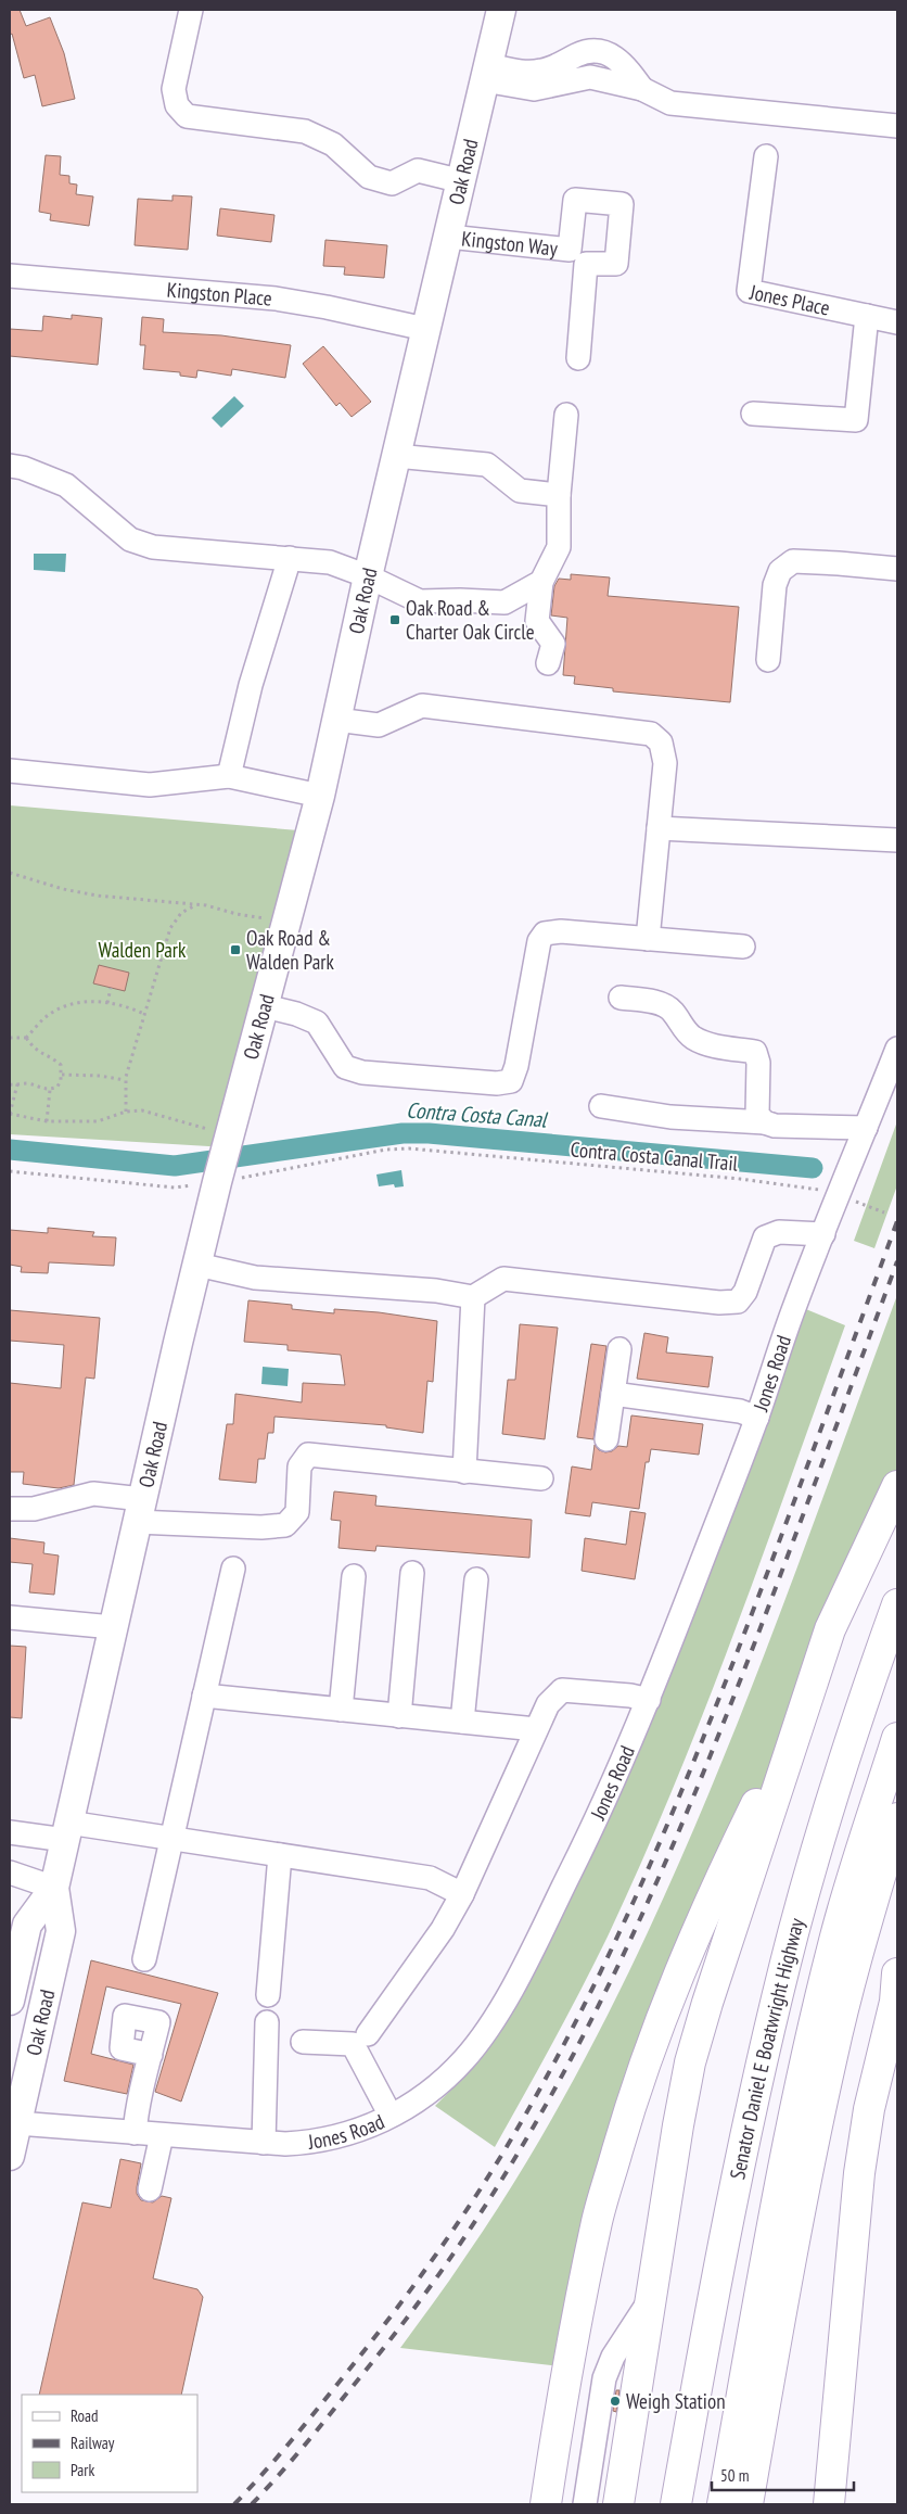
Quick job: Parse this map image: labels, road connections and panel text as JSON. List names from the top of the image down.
{
  "streets": {
    "highway": ["Senator Daniel E Boatwright Highway"],
    "main road": ["Oak Road"],
    "street": [
      "Kingston Way",
      "Kingston Place",
      "Jones Place",
      "Jones Road"
    ],
    "path": ["Contra Costa Canal Trail"]
  },
  "crossings": [
    ["Oak Road", "Kingston Way"],
    ["Oak Road", "Kingston Place"],
    ["Oak Road", "Jones Road"]
  ],
  "water": ["Contra Costa Canal"],
  "parks": ["Walden Park"],
  "places": {
    "transit": ["Oak Road & Charter Oak Circle", "Oak Road & Walden Park"],
    "other": ["Weigh Station"]
  },
  "legend": ["Road", "Railway", "Park"],
  "scale_bar": "50 m"
}
